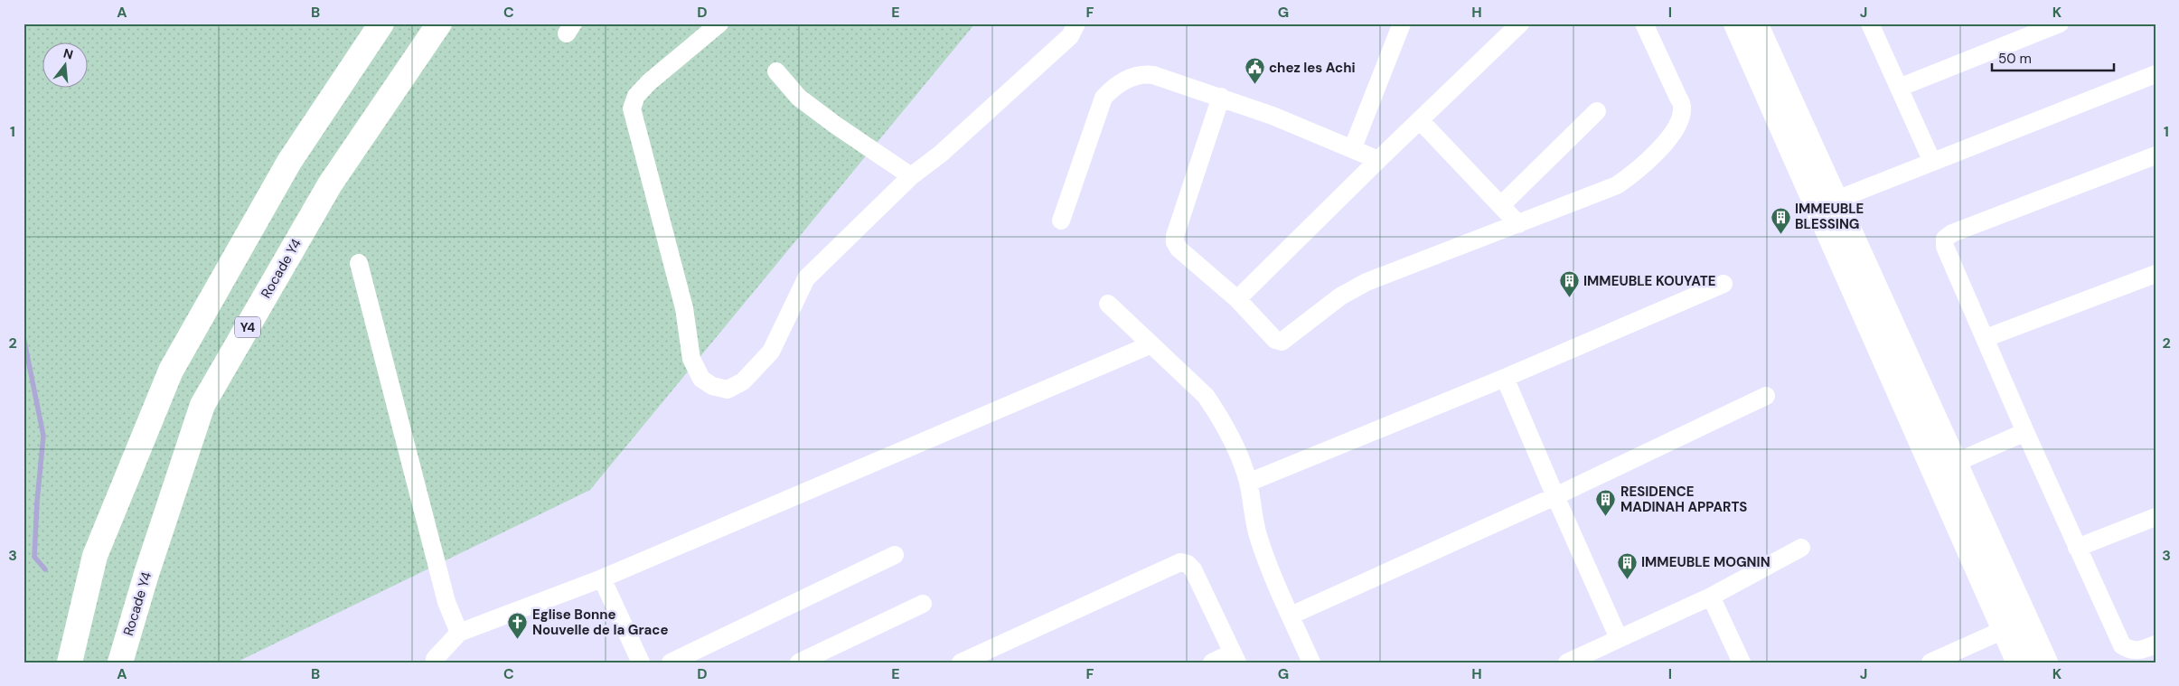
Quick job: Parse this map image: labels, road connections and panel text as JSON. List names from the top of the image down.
{
  "streets": {
    "main road": ["Rocade Y4", "Y4"]
  },
  "places": {
    "public building": ["chez les Achi"],
    "building": [
      "IMMEUBLE BLESSING",
      "IMMEUBLE KOUYATE",
      "RESIDENCE MADINAH APPARTS",
      "IMMEUBLE MOGNIN"
    ],
    "church": ["Eglise Bonne Nouvelle de la Grace"]
  },
  "scale_bar": "50 m",
  "north": "top",
  "grid": {
    "columns": [
      "A",
      "B",
      "C",
      "D",
      "E",
      "F",
      "G",
      "H",
      "I",
      "J",
      "K"
    ],
    "rows": ["1", "2", "3"]
  }
}
